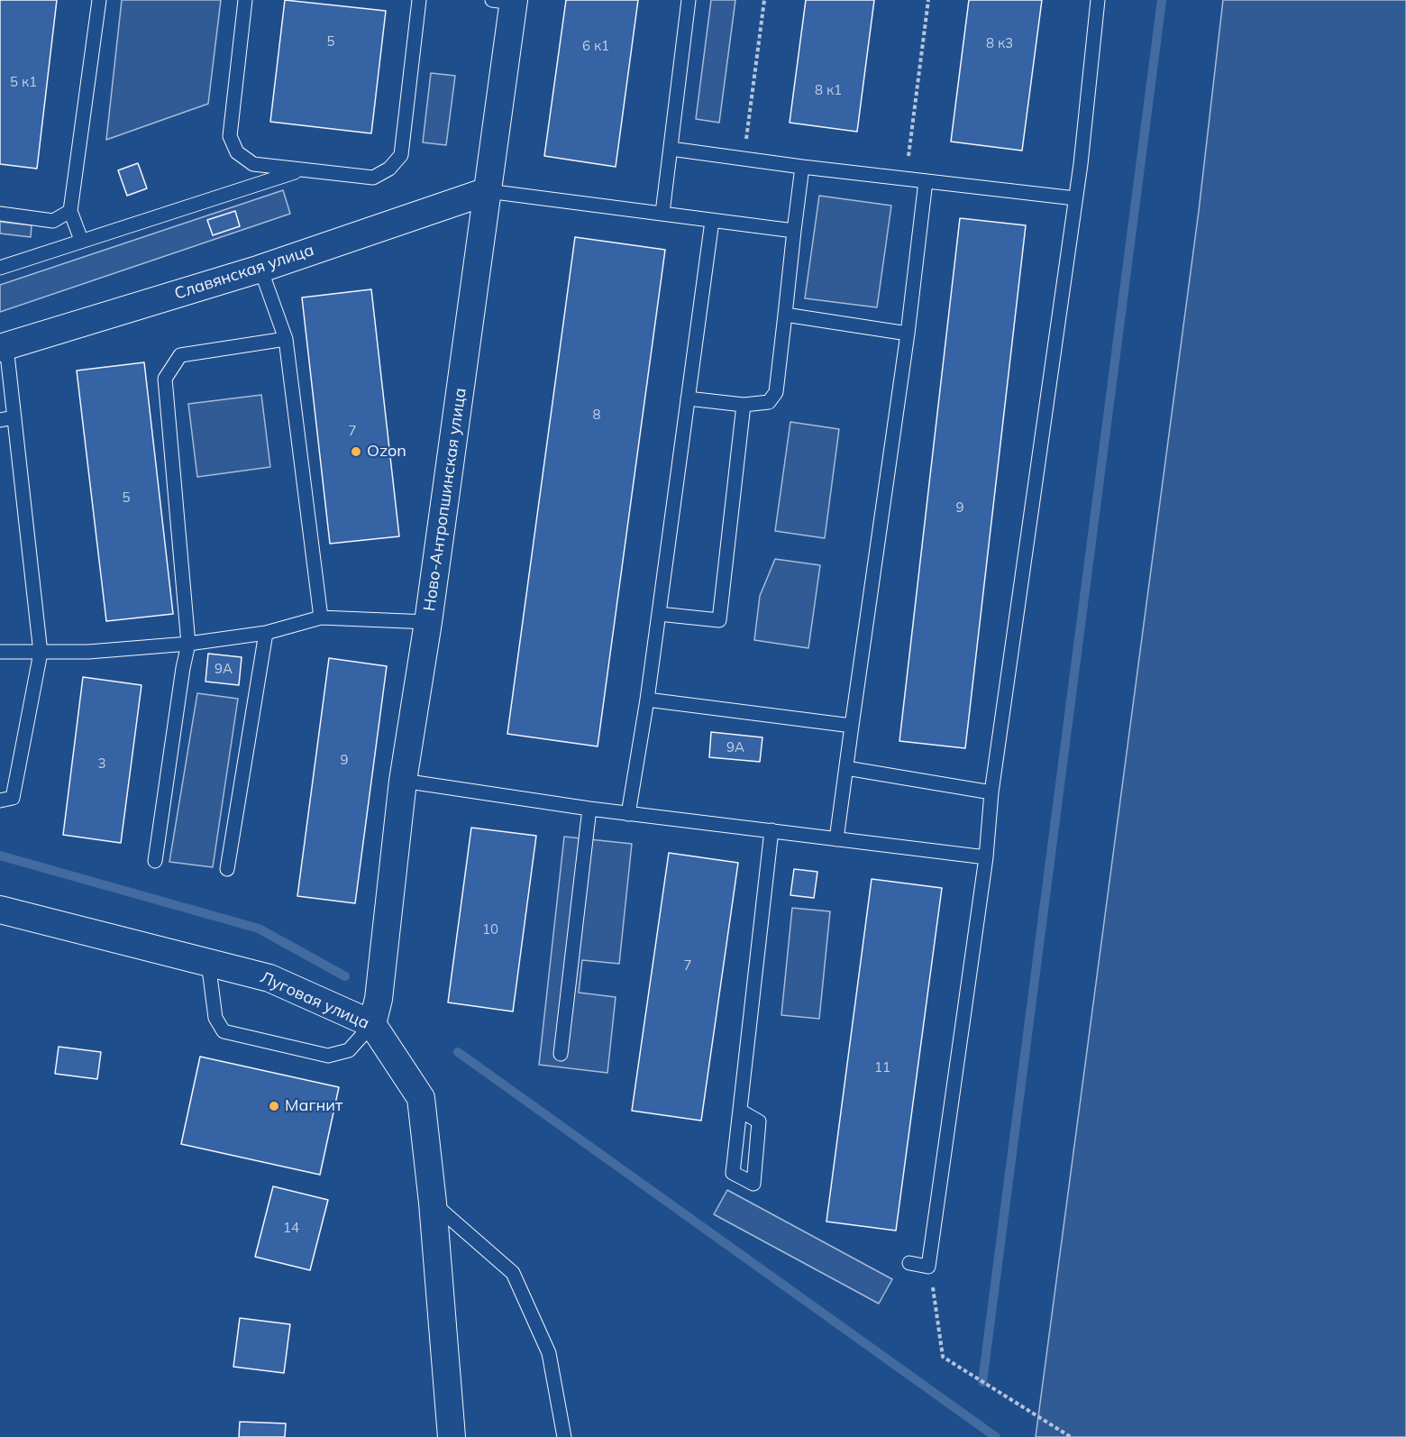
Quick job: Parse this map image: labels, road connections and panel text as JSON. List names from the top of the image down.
{
  "streets": {
    "street": ["Славянская улица", "Ново-Антропшинская улица", "Луговая улица"]
  },
  "crossings": [
    ["Славянская улица", "Ново-Антропшинская улица"],
    ["Ново-Антропшинская улица", "Луговая улица"]
  ],
  "places": ["Ozon", "Магнит"],
  "house_numbers": [
    "5",
    "8 к3",
    "6 к1",
    "5 к1",
    "8 к1",
    "8",
    "7",
    "5",
    "9",
    "9А",
    "9А",
    "9",
    "3",
    "10",
    "7",
    "11",
    "14"
  ]
}
